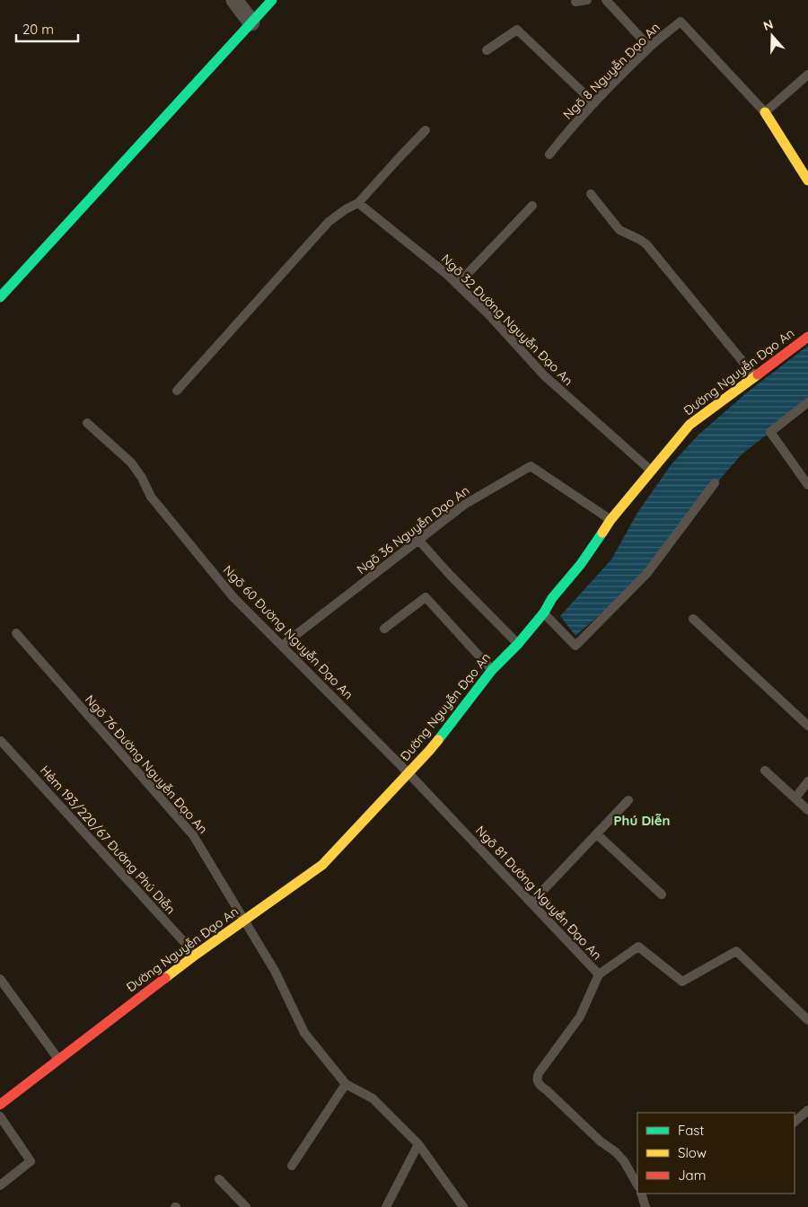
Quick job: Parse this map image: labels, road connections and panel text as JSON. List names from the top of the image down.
{
  "streets": {
    "street": ["Đường Nguyễn Đạo An"],
    "lane": [
      "Ngõ 8 Nguyễn Đạo An",
      "Ngõ 32 Đường Nguyễn Đạo An",
      "Ngõ 36 Nguyễn Đạo An",
      "Ngõ 60 Đường Nguyễn Đạo An",
      "Ngõ 76 Đường Nguyễn Đạo An",
      "Hẻm 193/220/67 Đường Phú Diễn",
      "Ngõ 81 Đường Nguyễn Đạo An"
    ]
  },
  "crossings": [
    ["Ngõ 32 Đường Nguyễn Đạo An", "Đường Nguyễn Đạo An"],
    ["Đường Nguyễn Đạo An", "Ngõ 36 Nguyễn Đạo An"],
    ["Đường Nguyễn Đạo An", "Ngõ 60 Đường Nguyễn Đạo An"],
    ["Đường Nguyễn Đạo An", "Ngõ 76 Đường Nguyễn Đạo An"],
    ["Đường Nguyễn Đạo An", "Hẻm 193/220/67 Đường Phú Diễn"],
    ["Đường Nguyễn Đạo An", "Ngõ 81 Đường Nguyễn Đạo An"],
    ["Ngõ 36 Nguyễn Đạo An", "Ngõ 60 Đường Nguyễn Đạo An"],
    ["Ngõ 60 Đường Nguyễn Đạo An", "Ngõ 81 Đường Nguyễn Đạo An"]
  ],
  "districts": ["Phú Diễn"],
  "legend": ["Fast", "Slow", "Jam"],
  "scale_bar": "20 m",
  "north": "top"
}
